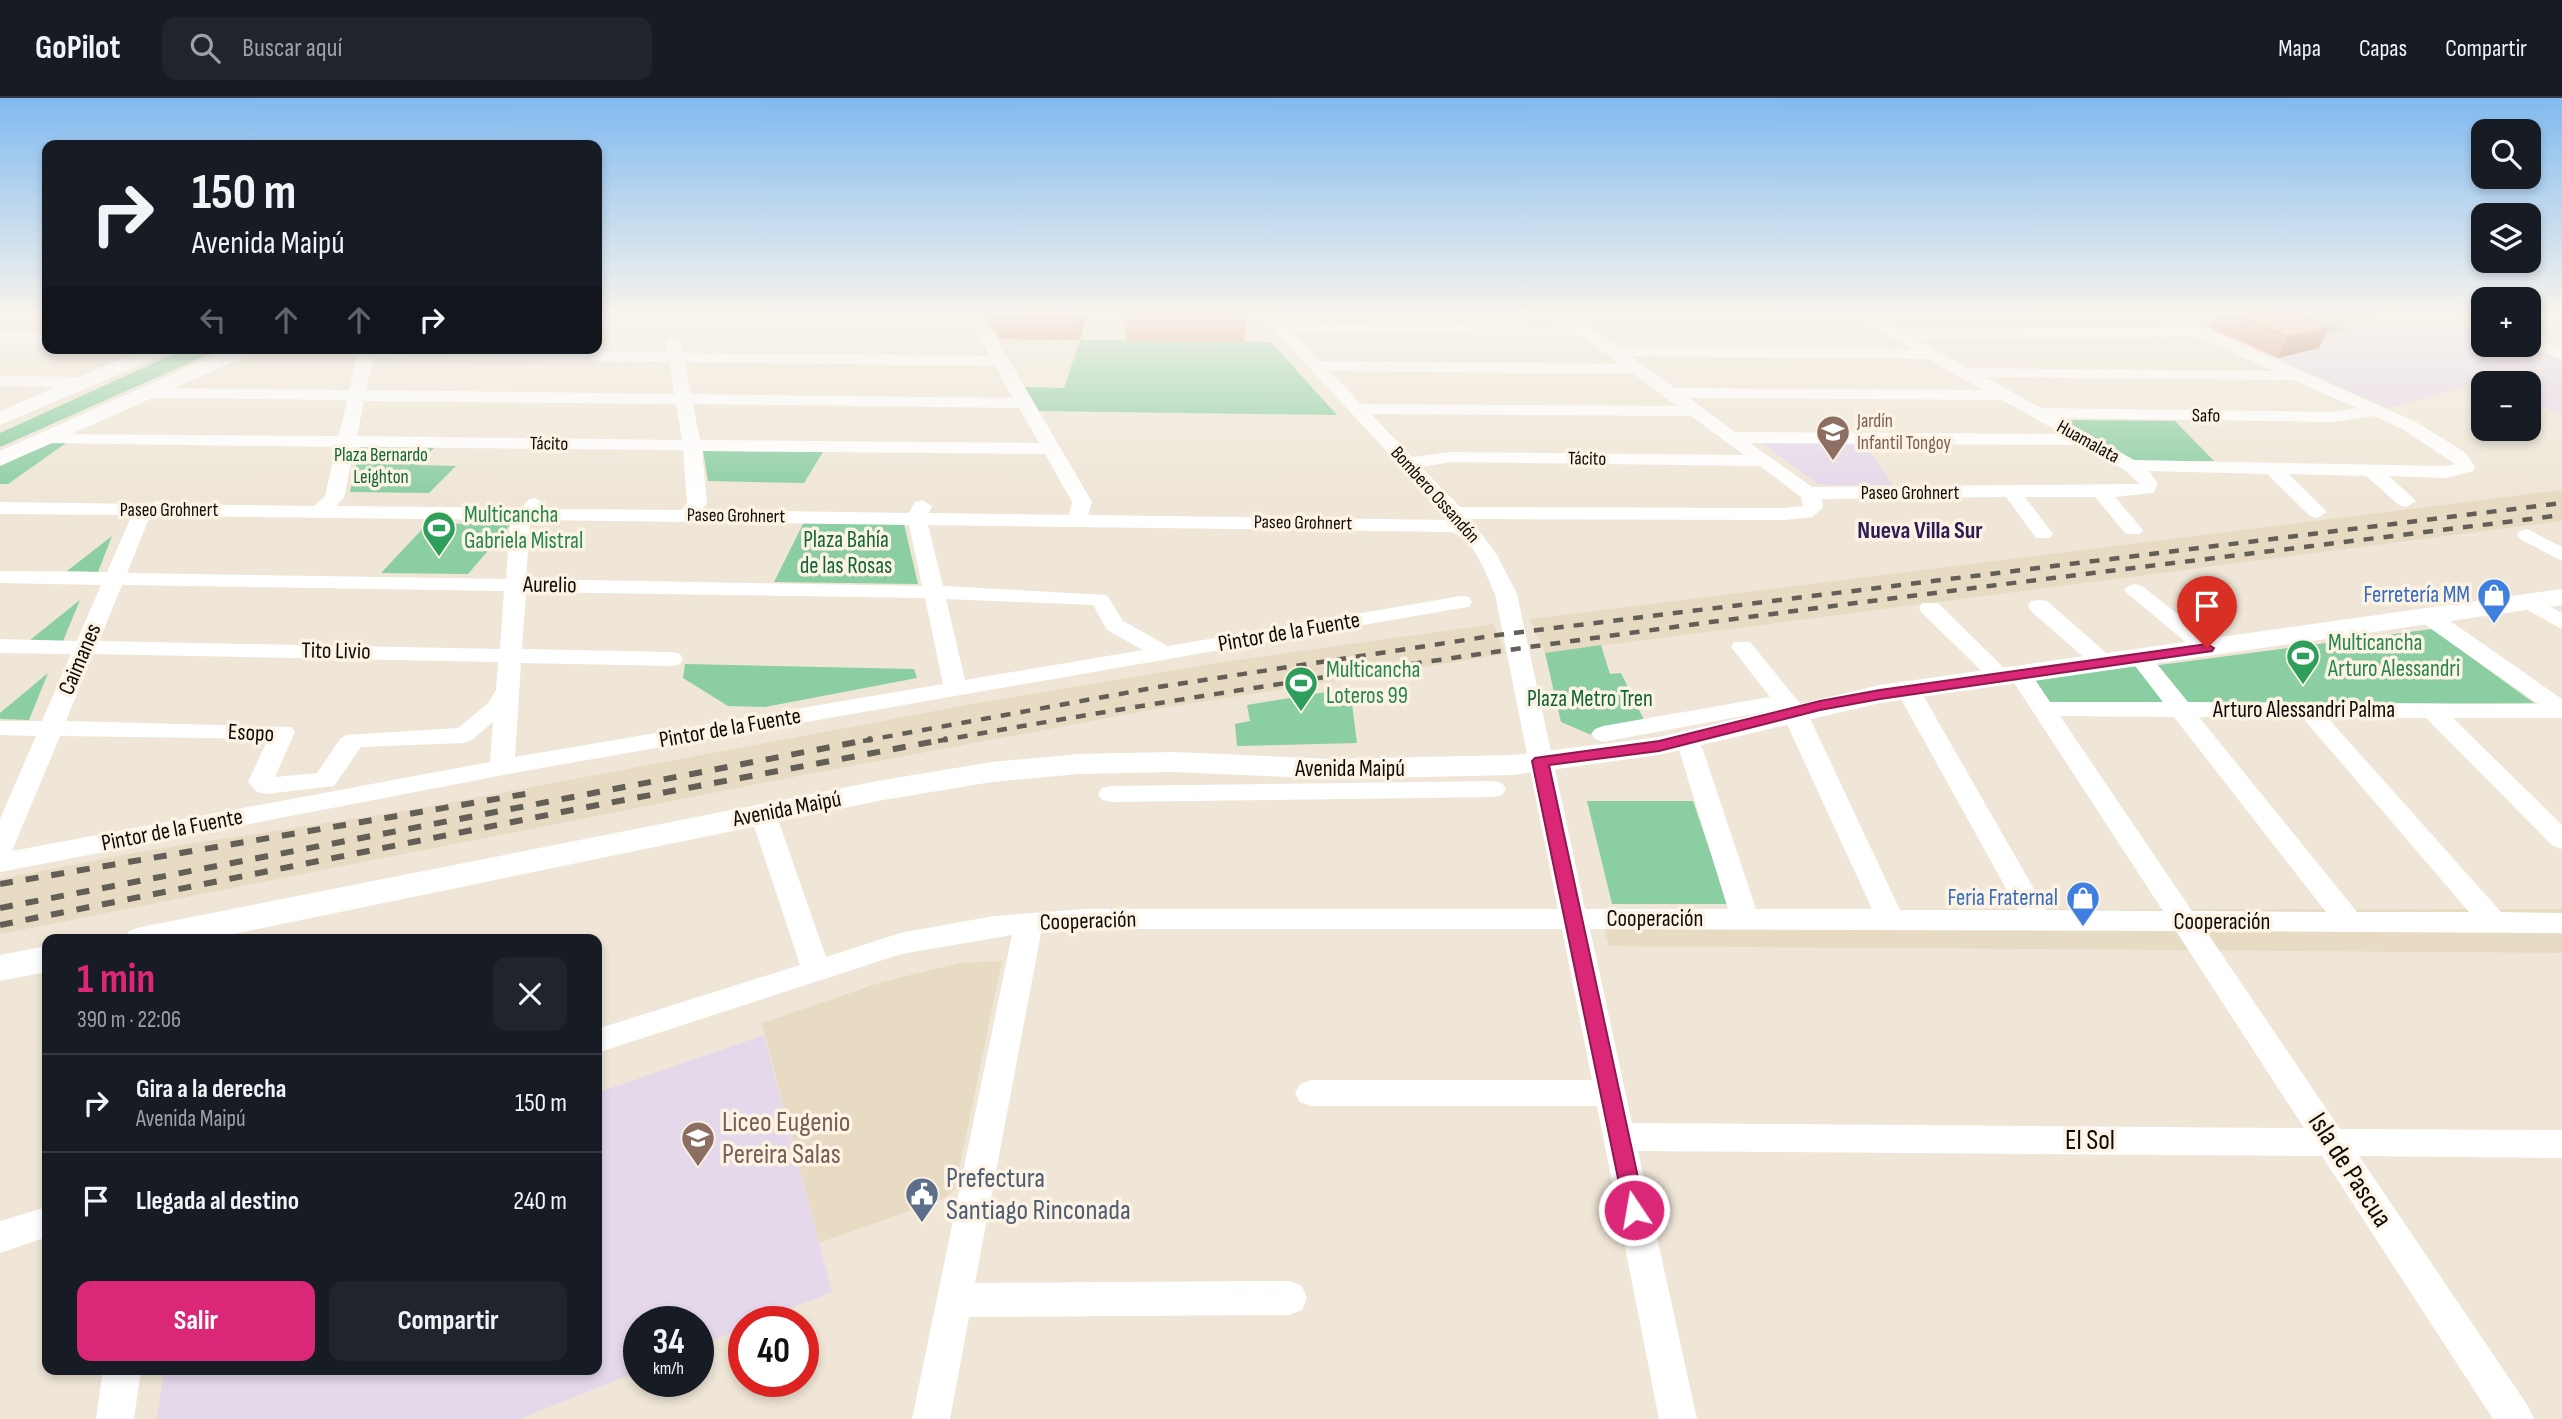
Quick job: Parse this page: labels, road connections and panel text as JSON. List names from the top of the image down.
{
  "streets": {
    "main road": ["Avenida Maipú"],
    "street": [
      "Safo",
      "Huamalata",
      "Tácito",
      "Paseo Grohnert",
      "Bombero Ossandón",
      "Aurelio",
      "Pintor de la Fuente",
      "Tito Livio",
      "Caimanes",
      "Arturo Alessandri Palma",
      "Esopo",
      "Cooperación",
      "El Sol",
      "Isla de Pascua"
    ]
  },
  "crossings": [
    ["Safo", "Huamalata"],
    ["Huamalata", "Paseo Grohnert"],
    ["Tácito", "Bombero Ossandón"],
    ["Paseo Grohnert", "Bombero Ossandón"],
    ["Paseo Grohnert", "Caimanes"],
    ["Bombero Ossandón", "Avenida Maipú"],
    ["Bombero Ossandón", "Cooperación"],
    ["Bombero Ossandón", "El Sol"],
    ["Aurelio", "Pintor de la Fuente"],
    ["Aurelio", "Caimanes"],
    ["Tito Livio", "Caimanes"],
    ["Caimanes", "Esopo"],
    ["Arturo Alessandri Palma", "Isla de Pascua"],
    ["Avenida Maipú", "Isla de Pascua"],
    ["Cooperación", "Isla de Pascua"],
    ["El Sol", "Isla de Pascua"]
  ],
  "districts": ["Nueva Villa Sur"],
  "parks": ["Plaza Bernardo Leighton", "Plaza Bahía de las Rosas", "Plaza Metro Tren"],
  "places": {
    "school or university": ["Jardín Infantil Tongoy", "Liceo Eugenio Pereira Salas"],
    "sports": ["Multicancha Gabriela Mistral", "Multicancha Arturo Alessandri", "Multicancha Loteros 99"],
    "shop": ["Ferretería MM", "Feria Fraternal"],
    "public building": ["Prefectura Santiago Rinconada"]
  },
  "page": {
    "header": "GoPilot",
    "search": "Buscar aquí",
    "nav": ["Mapa", "Capas", "Compartir"],
    "map_buttons": ["+", "−"],
    "turn": ["150 m", "Avenida Maipú"],
    "heading": ["1 min", "390 m · 22:06"],
    "list": [
      {
        "name": "Gira a la derecha",
        "note": "Avenida Maipú",
        "value": "150 m"
      },
      {
        "name": "Llegada al destino",
        "value": "240 m"
      }
    ],
    "buttons": ["Salir", "Compartir"],
    "speed": "34 km/h",
    "limit": "40"
  }
}
